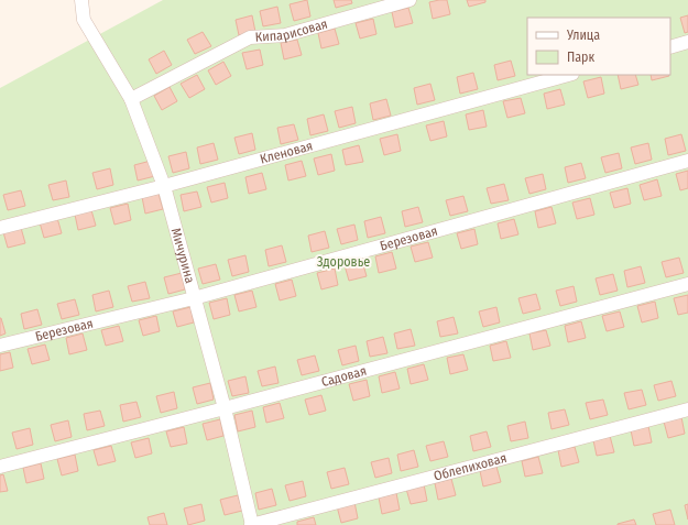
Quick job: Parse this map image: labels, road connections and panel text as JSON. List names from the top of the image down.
{
  "streets": {
    "street": [
      "Кипарисовая",
      "Кленовая",
      "Березовая",
      "Мичурина",
      "Садовая",
      "Облепиховая"
    ]
  },
  "crossings": [
    ["Кипарисовая", "Мичурина"],
    ["Кленовая", "Мичурина"],
    ["Березовая", "Мичурина"],
    ["Мичурина", "Садовая"],
    ["Мичурина", "Облепиховая"]
  ],
  "parks": ["Здоровье"],
  "legend": ["Улица", "Парк"]
}
